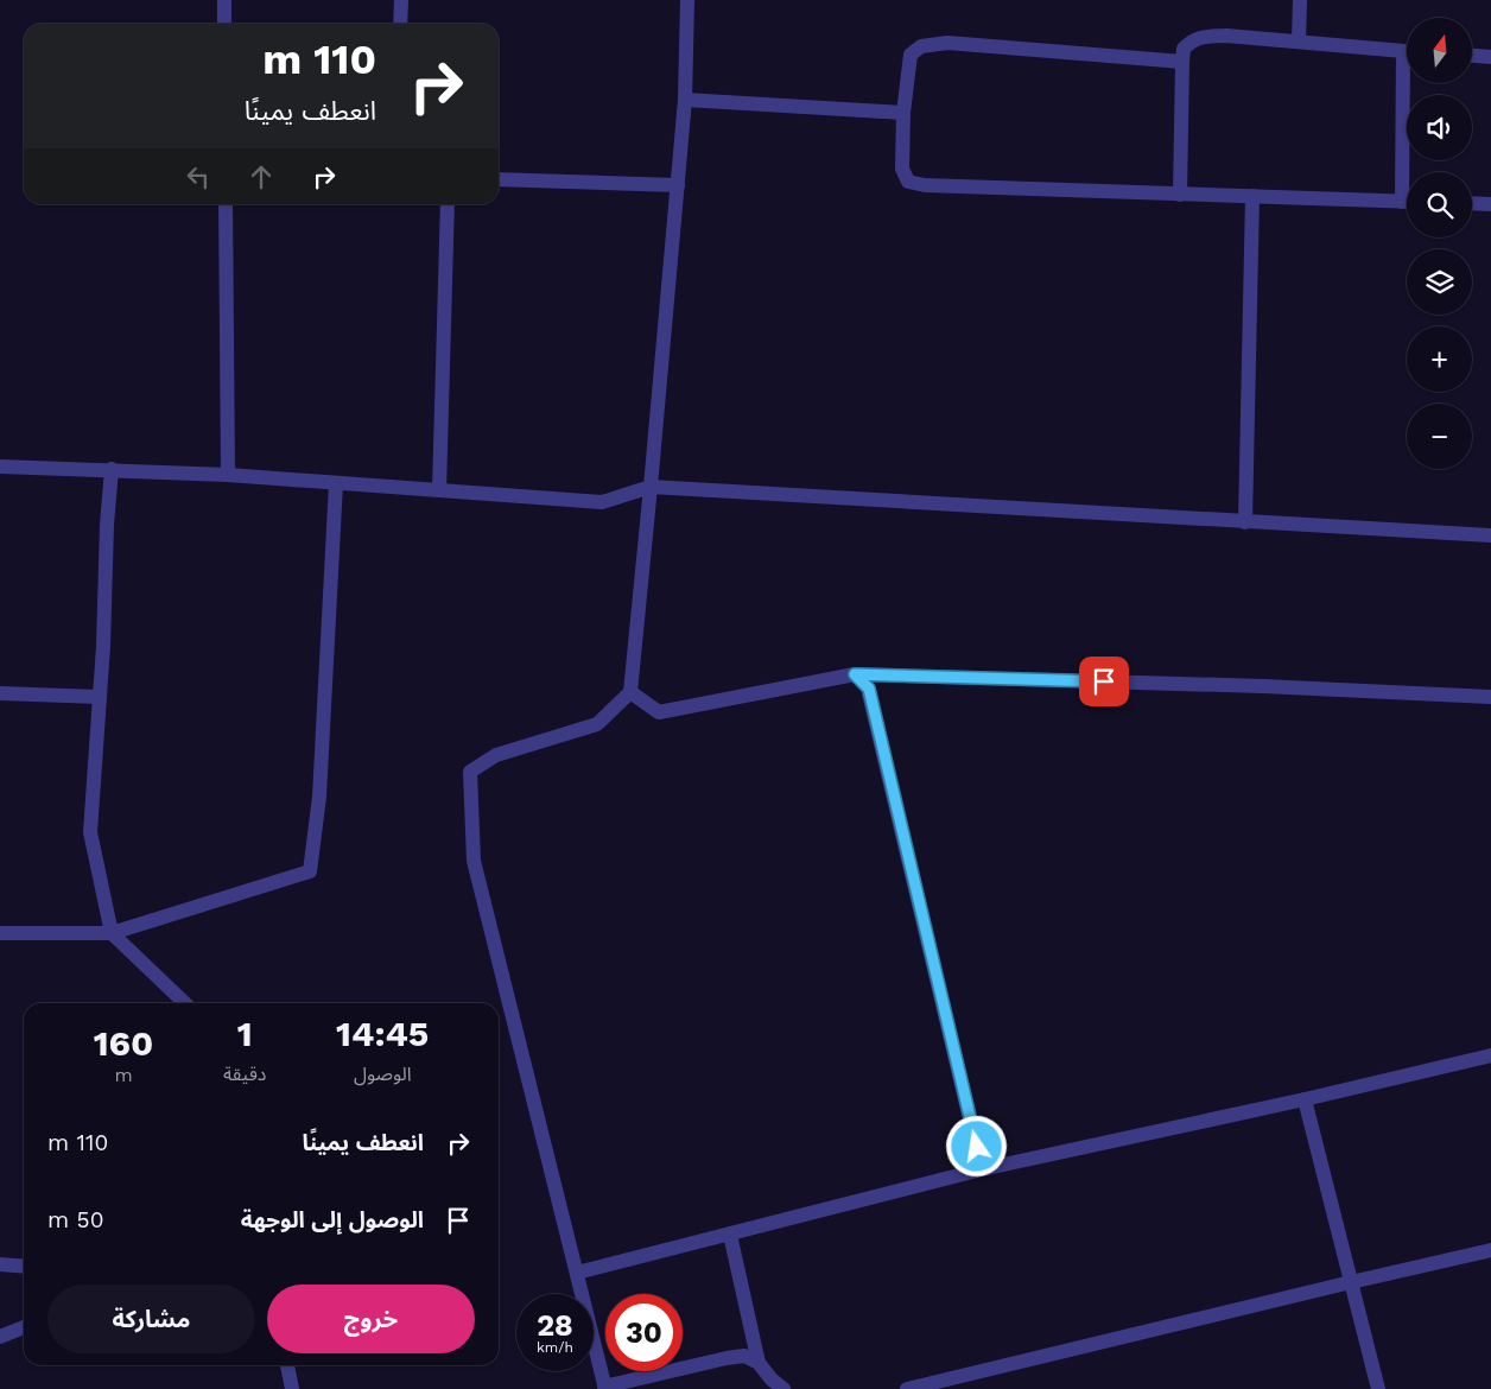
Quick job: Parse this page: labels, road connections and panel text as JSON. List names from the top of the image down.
{
  "north": "top",
  "page": {
    "map_buttons": ["+", "−"],
    "turn": ["110 m", "انعطف يمينًا"],
    "eta": [
      "14:45",
      "الوصول",
      "1",
      "دقيقة",
      "160",
      "m"
    ],
    "list": [
      {
        "name": "انعطف يمينًا",
        "value": "110 m"
      },
      {
        "name": "الوصول إلى الوجهة",
        "value": "50 m"
      }
    ],
    "buttons": ["خروج", "مشاركة"],
    "speed": "28 km/h",
    "limit": "30"
  }
}
